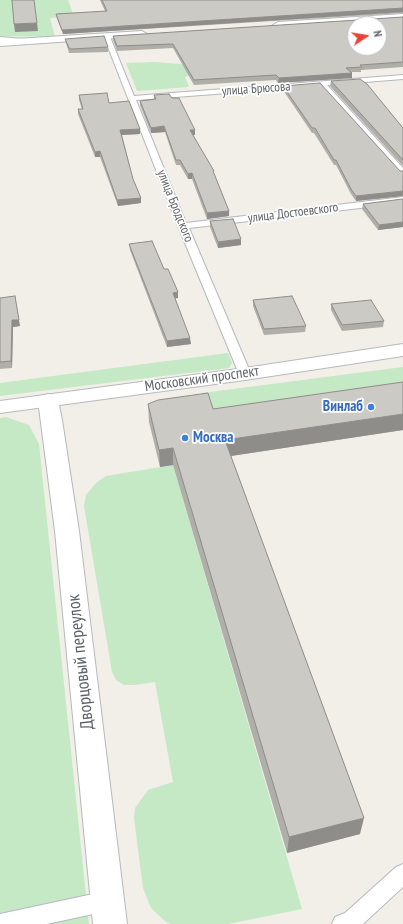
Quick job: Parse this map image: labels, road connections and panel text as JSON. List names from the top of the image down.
{
  "streets": {
    "street": ["Московский проспект", "Дворцовый переулок"],
    "lane": ["улица Брюсова", "улица Бродского", "улица Достоевского"]
  },
  "crossings": [
    ["улица Брюсова", "улица Бродского"],
    ["улица Бродского", "улица Достоевского"],
    ["улица Бродского", "Московский проспект"],
    ["Московский проспект", "Дворцовый переулок"]
  ],
  "places": ["Винлаб", "Москва"],
  "north": "right"
}
